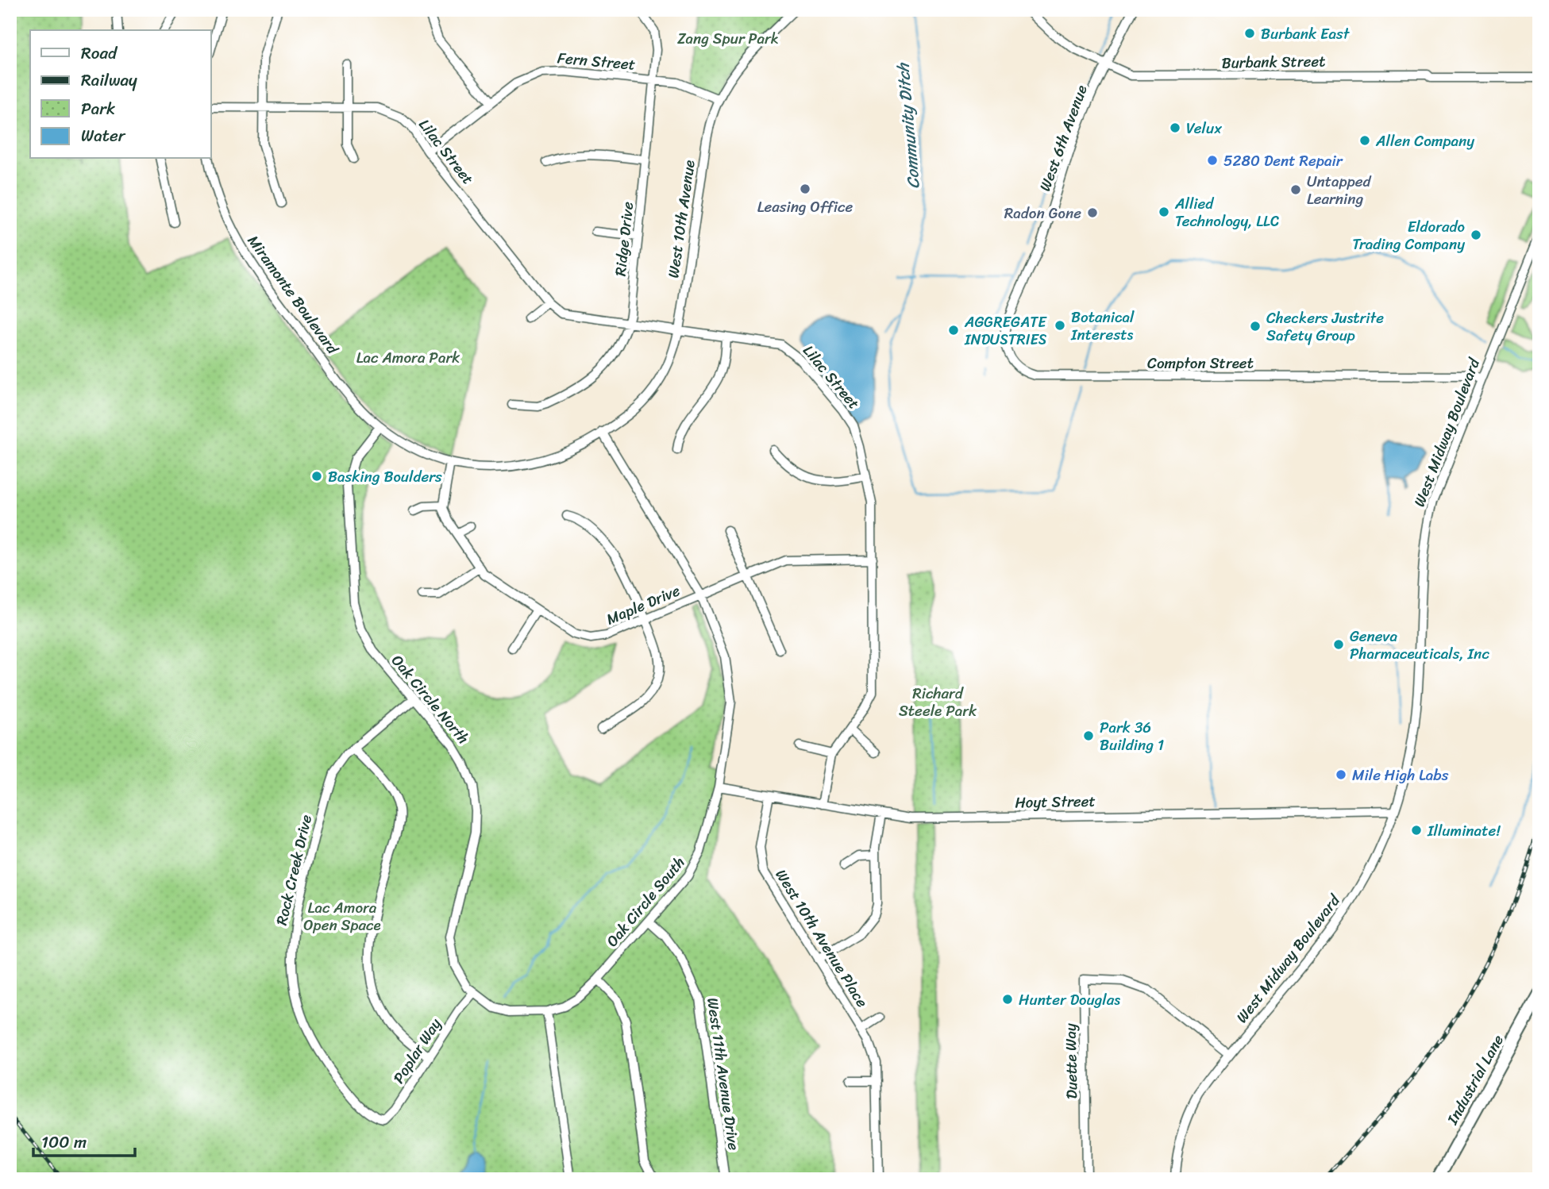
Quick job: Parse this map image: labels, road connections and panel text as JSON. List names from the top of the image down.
{
  "streets": {
    "street": [
      "Fern Street",
      "Burbank Street",
      "West 6th Avenue",
      "Lilac Street",
      "West 10th Avenue",
      "Ridge Drive",
      "Miramonte Boulevard",
      "Compton Street",
      "West Midway Boulevard",
      "Maple Drive",
      "Oak Circle North",
      "Hoyt Street",
      "Rock Creek Drive",
      "Oak Circle South",
      "West 10th Avenue Place",
      "Poplar Way",
      "Duette Way",
      "West 11th Avenue Drive",
      "Industrial Lane"
    ]
  },
  "crossings": [
    ["Fern Street", "Lilac Street"],
    ["Fern Street", "West 10th Avenue"],
    ["Fern Street", "Ridge Drive"],
    ["Burbank Street", "West 6th Avenue"],
    ["West 6th Avenue", "Compton Street"],
    ["Lilac Street", "West 10th Avenue"],
    ["Lilac Street", "Ridge Drive"],
    ["Lilac Street", "Maple Drive"],
    ["Lilac Street", "Hoyt Street"],
    ["West 10th Avenue", "Miramonte Boulevard"],
    ["West 10th Avenue", "Oak Circle South"],
    ["Miramonte Boulevard", "Oak Circle North"],
    ["Miramonte Boulevard", "Oak Circle South"],
    ["Compton Street", "West Midway Boulevard"],
    ["West Midway Boulevard", "Hoyt Street"],
    ["West Midway Boulevard", "Duette Way"],
    ["Maple Drive", "Oak Circle South"],
    ["Oak Circle North", "Rock Creek Drive"],
    ["Oak Circle North", "Oak Circle South"],
    ["Oak Circle North", "Poplar Way"],
    ["Hoyt Street", "Oak Circle South"],
    ["Hoyt Street", "West 10th Avenue Place"],
    ["Rock Creek Drive", "Poplar Way"],
    ["Oak Circle South", "Poplar Way"],
    ["Oak Circle South", "West 11th Avenue Drive"]
  ],
  "water": ["Community Ditch"],
  "parks": [
    "Zang Spur Park",
    "Lac Amora Park",
    "Richard Steele Park",
    "Lac Amora Open Space"
  ],
  "places": [
    "Burbank East",
    "Velux",
    "Allen Company",
    "5280 Dent Repair",
    "Leasing Office",
    "Untapped Learning",
    "Allied Technology, LLC",
    "Radon Gone",
    "Eldorado Trading Company",
    "Botanical Interests",
    "Checkers Justrite Safety Group",
    "AGGREGATE INDUSTRIES",
    "Basking Boulders",
    "Geneva Pharmaceuticals, Inc",
    "Park 36 Building 1",
    "Mile High Labs",
    "Illuminate!",
    "Hunter Douglas"
  ],
  "legend": [
    "Road",
    "Railway",
    "Park",
    "Water"
  ],
  "scale_bar": "100 m"
}
